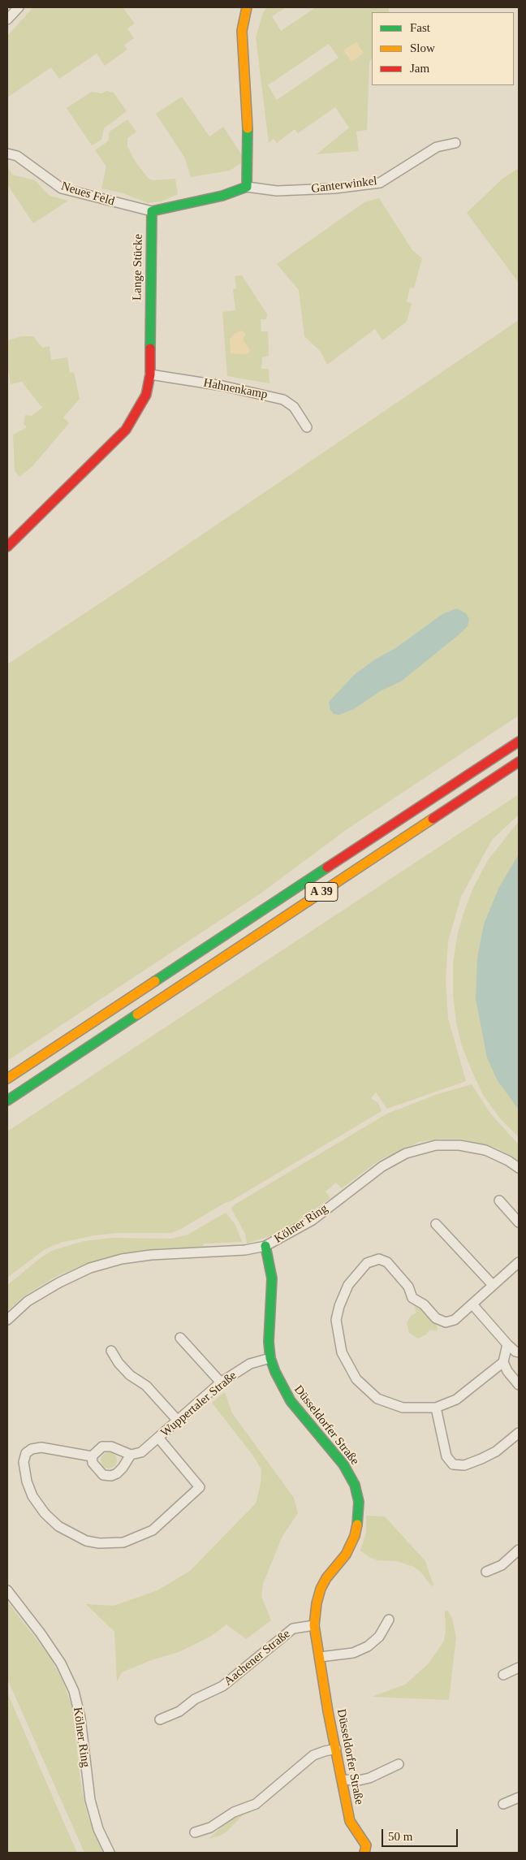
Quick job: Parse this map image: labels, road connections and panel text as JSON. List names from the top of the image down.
{
  "streets": {
    "main road": ["Lange Stücke", "A 39", "Düsseldorfer Straße"],
    "street": [
      "Ganterwinkel",
      "Neues Feld",
      "Hahnenkamp",
      "Kölner Ring",
      "Wuppertaler Straße",
      "Aachener Straße"
    ]
  },
  "crossings": [
    ["Neues Feld", "Lange Stücke"],
    ["Lange Stücke", "Hahnenkamp"],
    ["Kölner Ring", "Düsseldorfer Straße"],
    ["Wuppertaler Straße", "Düsseldorfer Straße"],
    ["Düsseldorfer Straße", "Aachener Straße"]
  ],
  "legend": ["Fast", "Slow", "Jam"],
  "scale_bar": "50 m"
}
